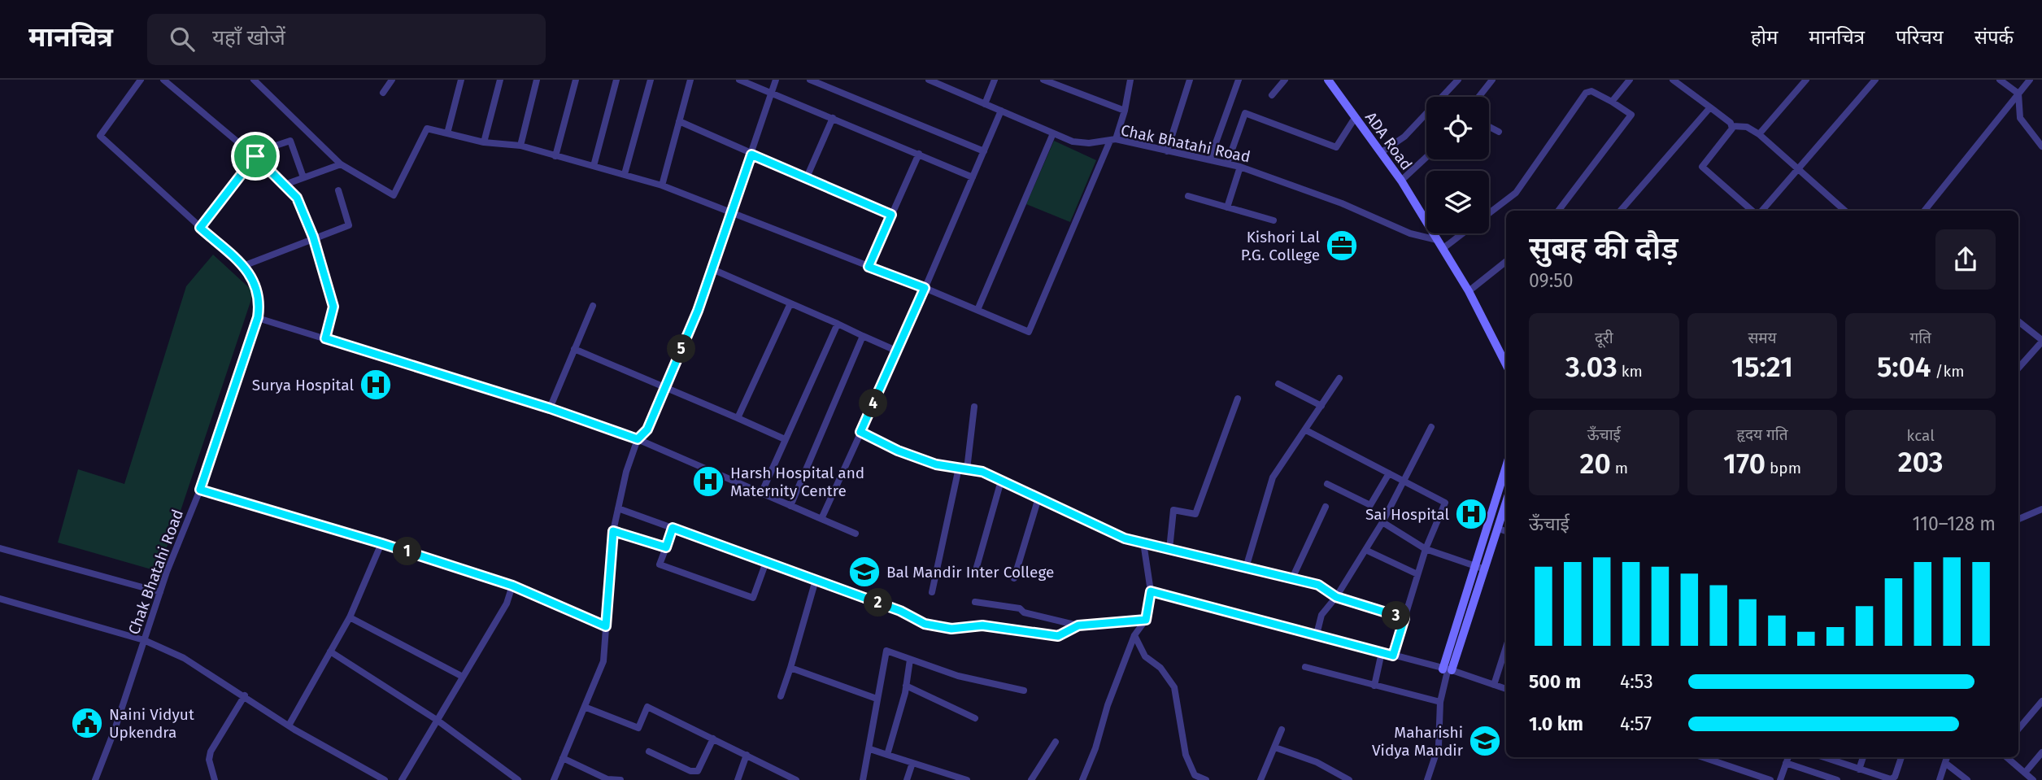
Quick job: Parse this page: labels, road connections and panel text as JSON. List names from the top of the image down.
{
  "streets": {
    "street": ["ADA Road", "Chak Bhatahi Road"]
  },
  "crossings": [
    ["ADA Road", "Chak Bhatahi Road"]
  ],
  "places": {
    "office": ["Kishori Lal P.G. College"],
    "hospital": ["Surya Hospital", "Harsh Hospital and Maternity Centre", "Sai Hospital"],
    "school or university": ["Bal Mandir Inter College", "Maharishi Vidya Mandir"],
    "public building": ["Naini Vidyut Upkendra"]
  },
  "page": {
    "header": "मानचित्र",
    "search": "यहाँ खोजें",
    "nav": [
      "होम",
      "मानचित्र",
      "परिचय",
      "संपर्क"
    ],
    "heading": ["सुबह की दौड़", "09:50"],
    "stats": [
      ["दूरी", "3.03 km"],
      ["समय", "15:21"],
      ["गति", "5:04 /km"],
      ["ऊँचाई", "20 m"],
      ["हृदय गति", "170 bpm"],
      ["kcal", "203"]
    ],
    "pins": [
      "5",
      "4",
      "1",
      "2",
      "3"
    ],
    "chart": ["ऊँचाई", "110–128 m"],
    "list": [
      {
        "name": "500 m",
        "note": "4:53"
      },
      {
        "name": "1.0 km",
        "note": "4:57"
      }
    ]
  }
}
